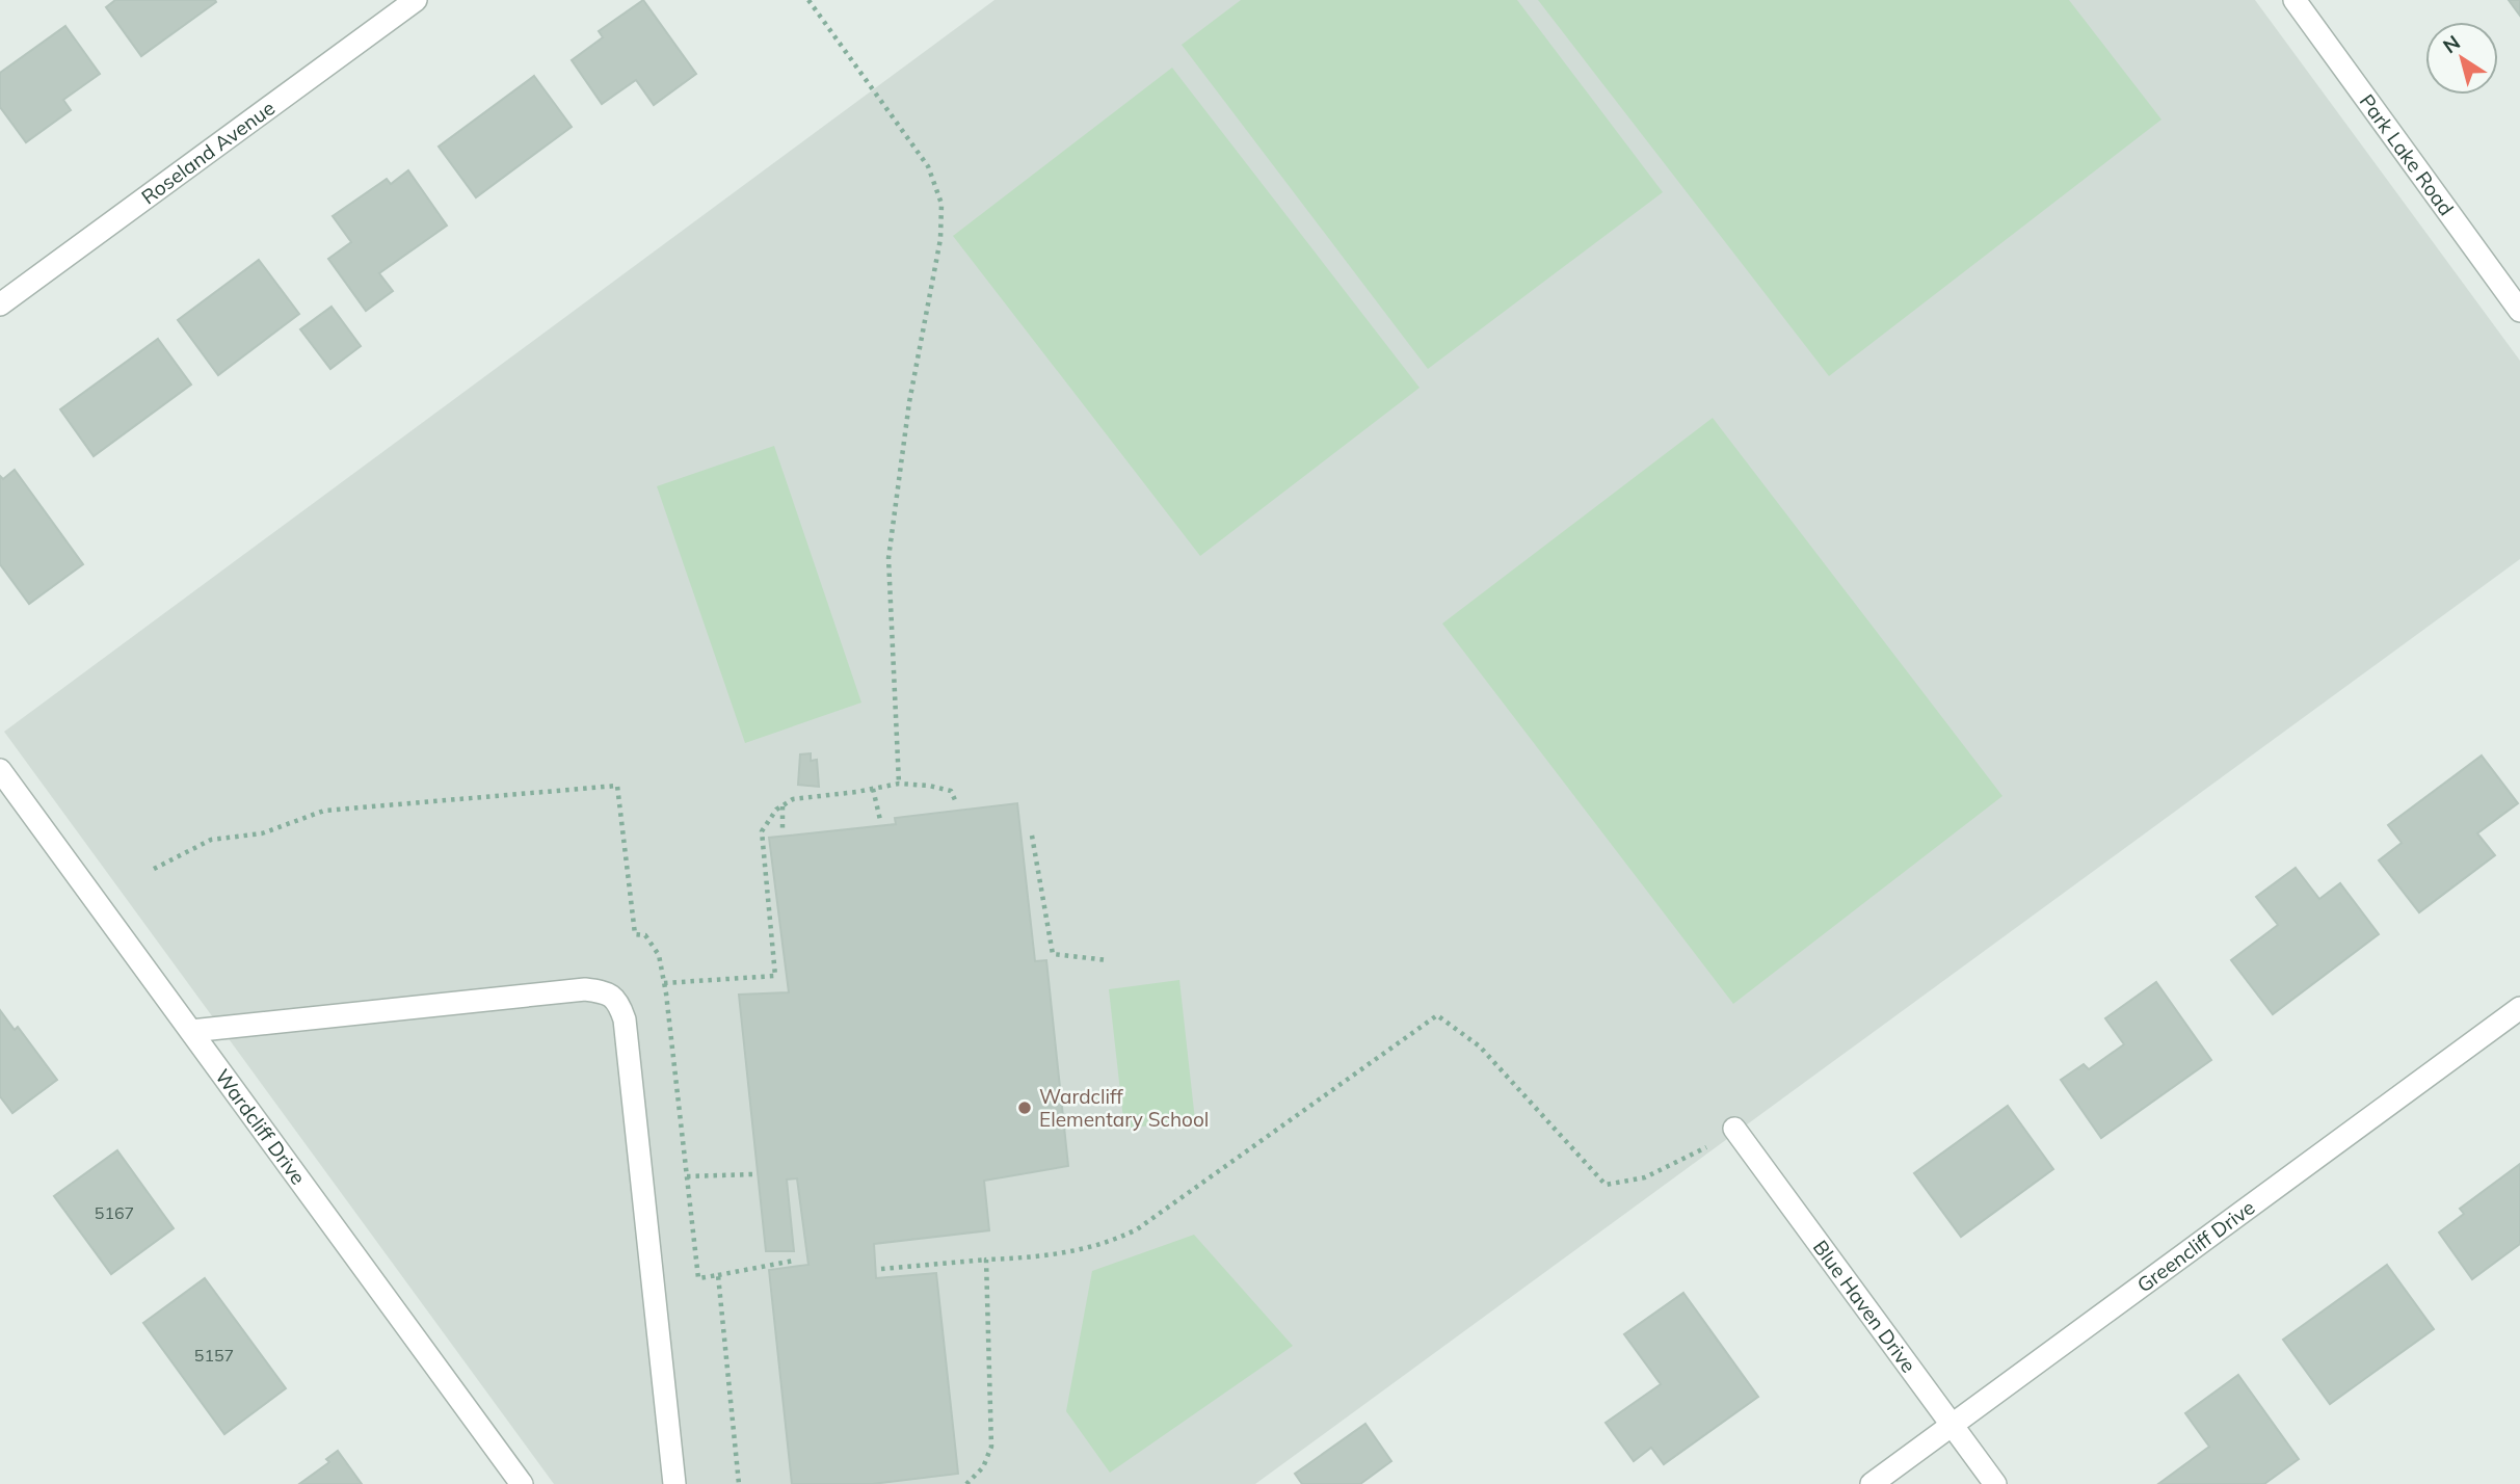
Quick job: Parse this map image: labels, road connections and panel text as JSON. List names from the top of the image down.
{
  "streets": {
    "street": [
      "Roseland Avenue",
      "Park Lake Road",
      "Wardcliff Drive",
      "Greencliff Drive",
      "Blue Haven Drive"
    ]
  },
  "crossings": [
    ["Greencliff Drive", "Blue Haven Drive"]
  ],
  "places": ["Wardcliff Elementary School"],
  "house_numbers": ["5167", "5157"],
  "north": "top left"
}
